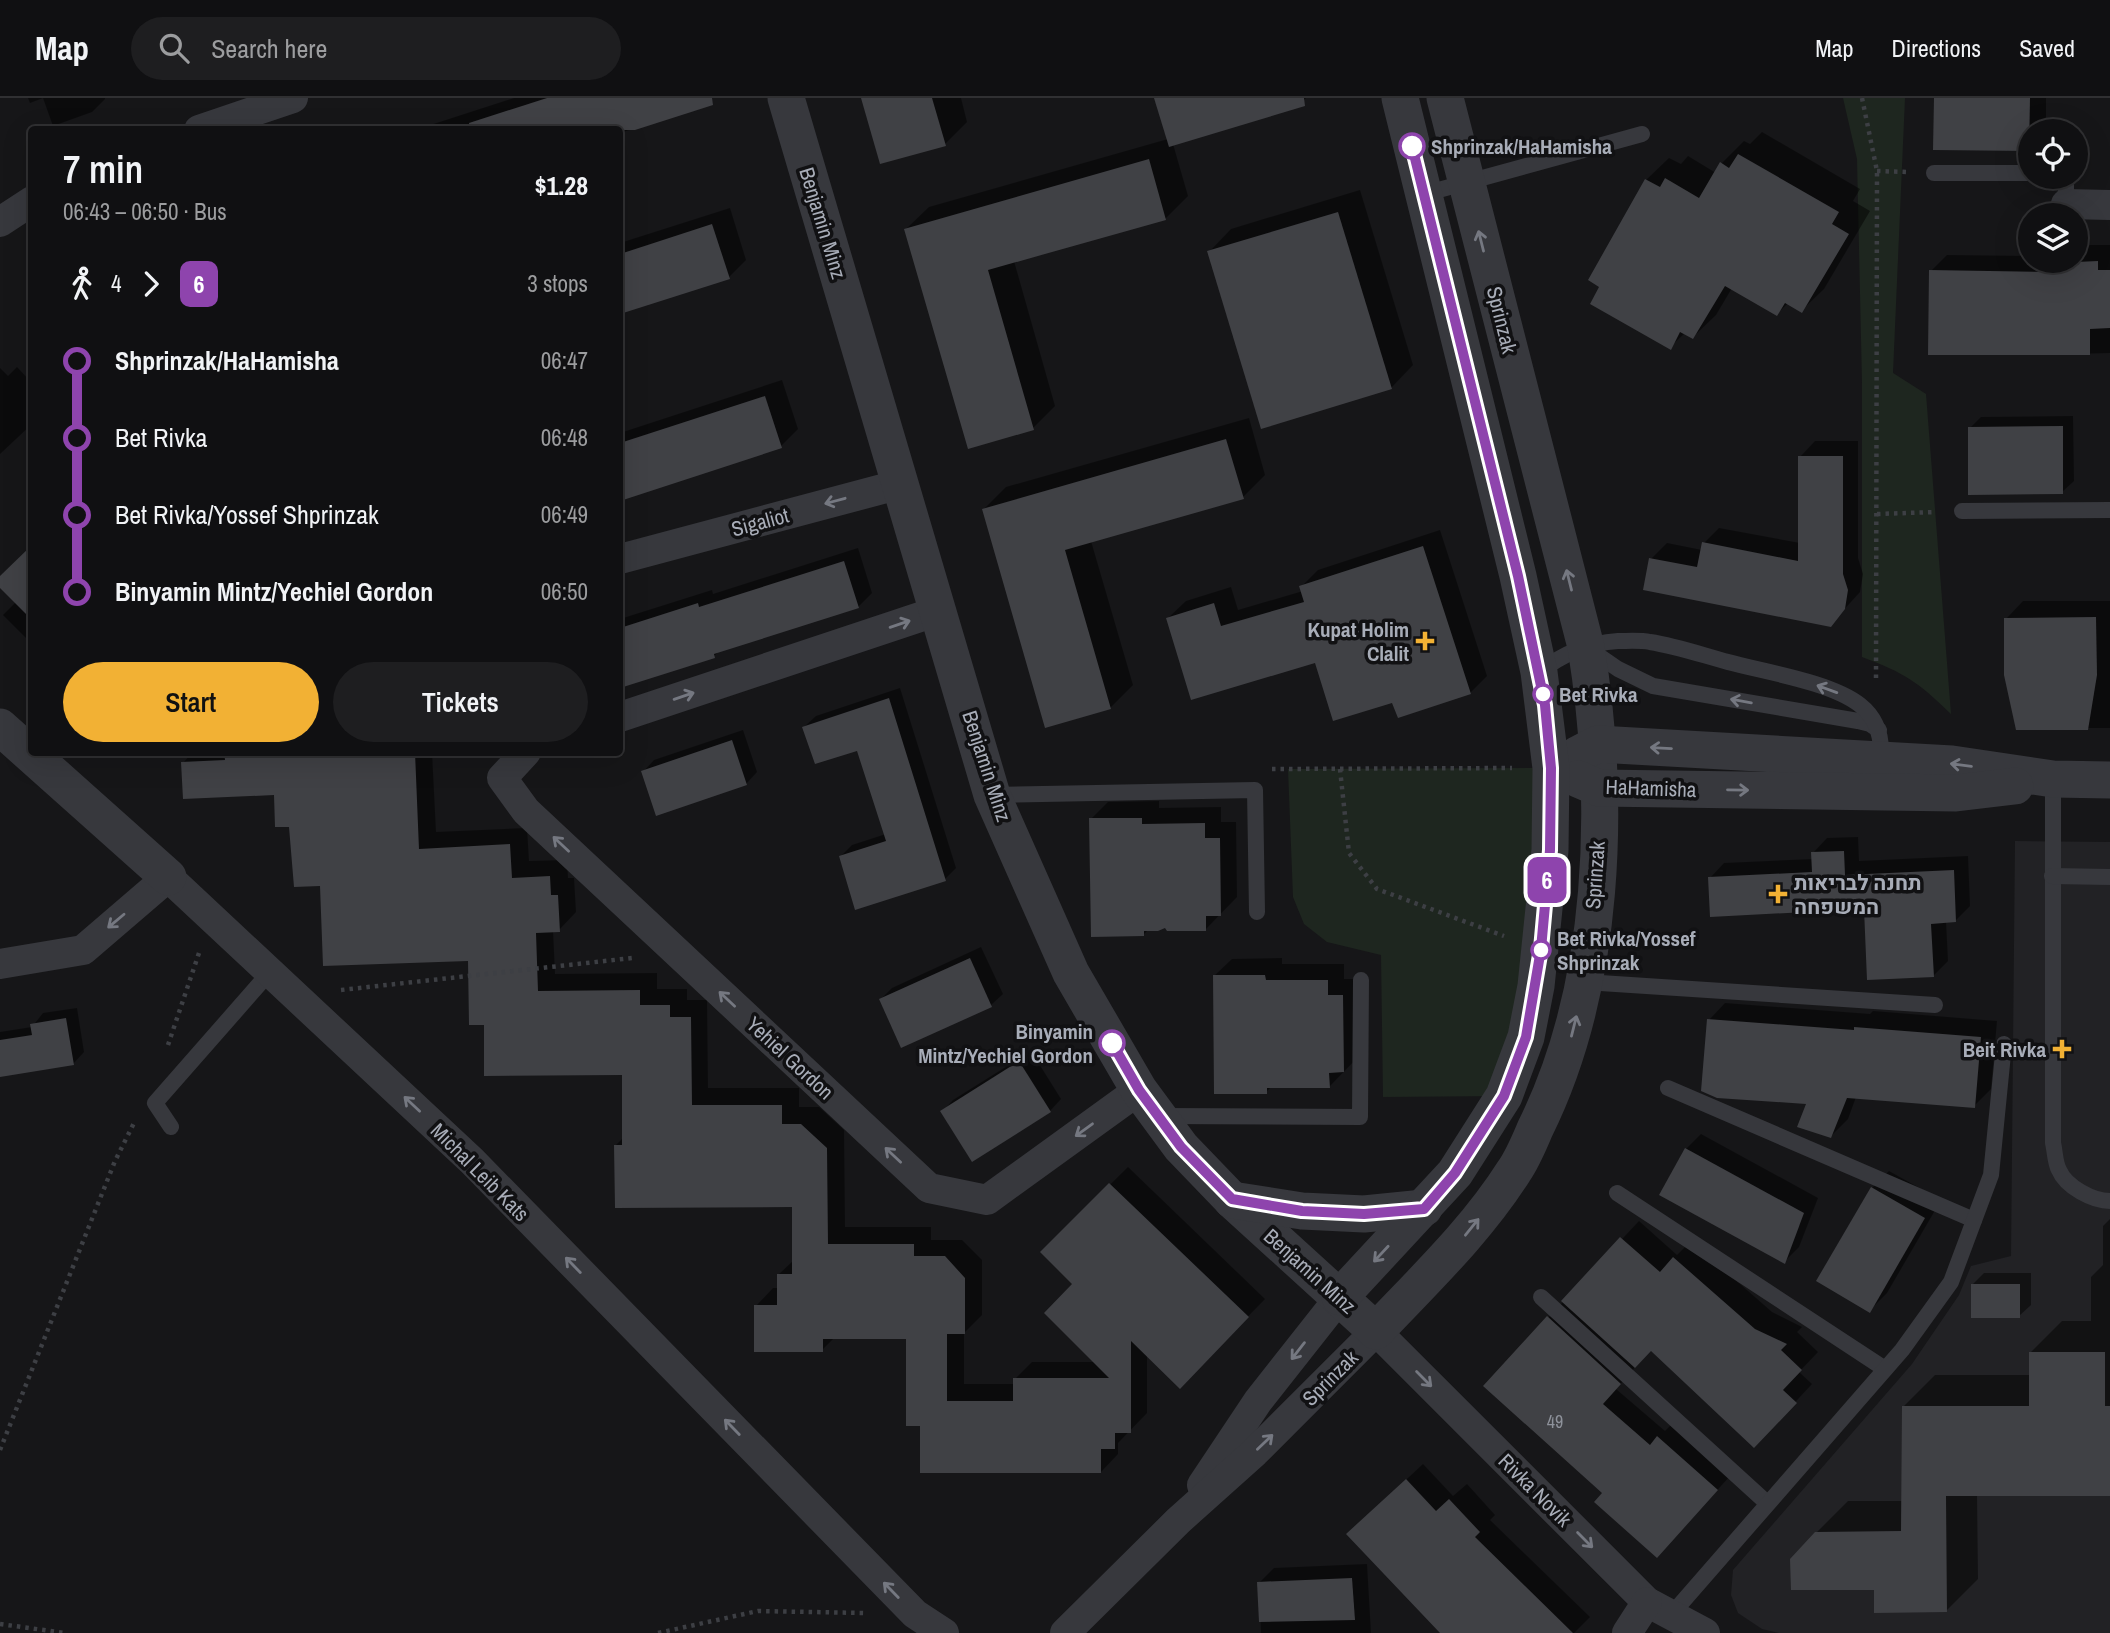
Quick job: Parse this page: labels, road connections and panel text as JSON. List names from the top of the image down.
{
  "streets": {
    "street": [
      "Benjamin Minz",
      "Sprinzak",
      "Sigaliot",
      "HaHamisha",
      "Yehiel Gordon",
      "Michal Leib Kats",
      "Rivka Novik"
    ]
  },
  "crossings": [
    ["Benjamin Minz", "Sprinzak"],
    ["Benjamin Minz", "Sigaliot"],
    ["Benjamin Minz", "Yehiel Gordon"],
    ["Benjamin Minz", "Rivka Novik"],
    ["Sprinzak", "HaHamisha"],
    ["Sprinzak", "Rivka Novik"]
  ],
  "one_way": ["Yehiel Gordon", "Michal Leib Kats", "Rivka Novik"],
  "places": {
    "other": [
      "Shprinzak/HaHamisha",
      "Bet Rivka",
      "Bet Rivka/Yossef Shprinzak",
      "Binyamin Mintz/Yechiel Gordon"
    ],
    "health": ["Kupat Holim Clalit", "תחנה לבריאות המשפחה", "Beit Rivka"]
  },
  "lines": ["bus line 6"],
  "house_numbers": ["49"],
  "page": {
    "header": "Map",
    "search": "Search here",
    "nav": ["Map", "Directions", "Saved"],
    "on_map": "6",
    "heading": ["7 min", "06:43 – 06:50 · Bus", "$1.28"],
    "legs": ["4", "6", "3 stops"],
    "list": [
      {
        "name": "Shprinzak/HaHamisha",
        "value": "06:47"
      },
      {
        "name": "Bet Rivka",
        "value": "06:48"
      },
      {
        "name": "Bet Rivka/Yossef Shprinzak",
        "value": "06:49"
      },
      {
        "name": "Binyamin Mintz/Yechiel Gordon",
        "value": "06:50"
      }
    ],
    "buttons": ["Start", "Tickets"]
  }
}
